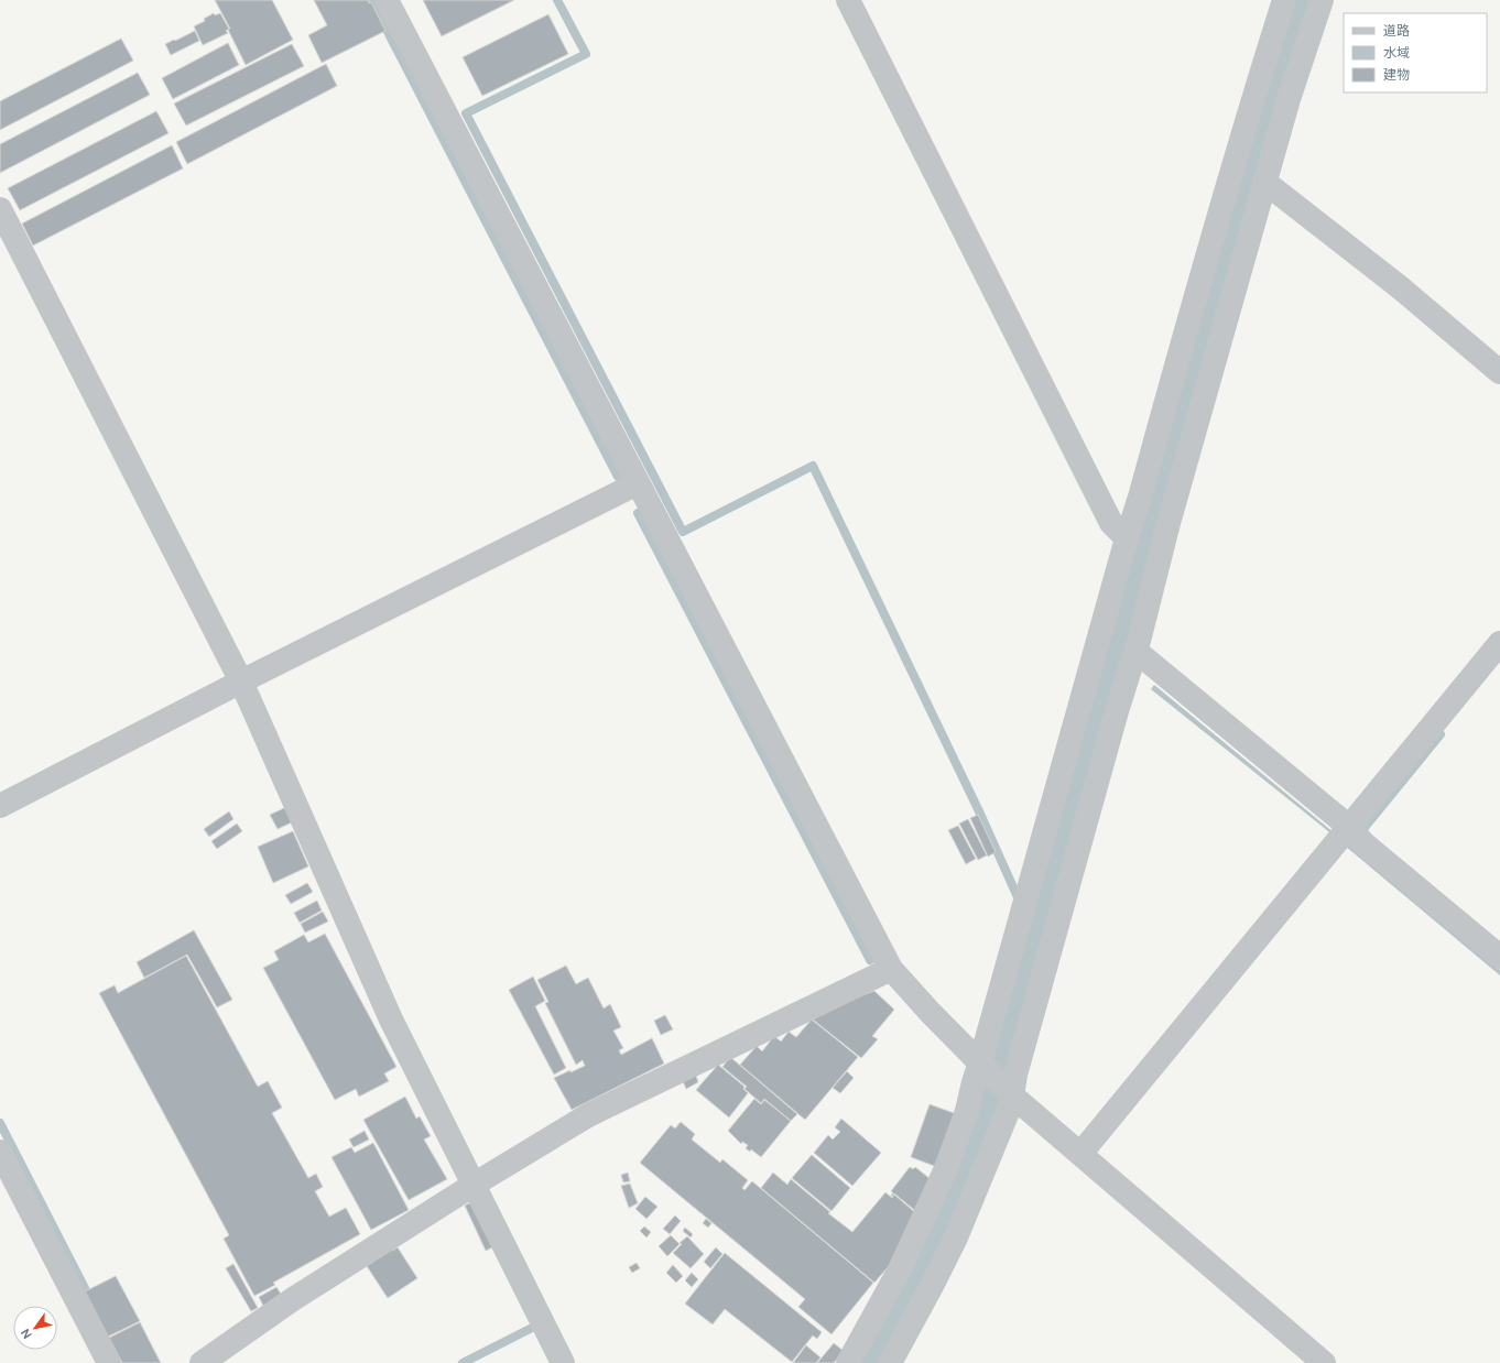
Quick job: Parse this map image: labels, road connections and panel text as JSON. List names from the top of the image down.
{
  "legend": ["道路", "水域", "建物"],
  "north": "bottom left"
}
